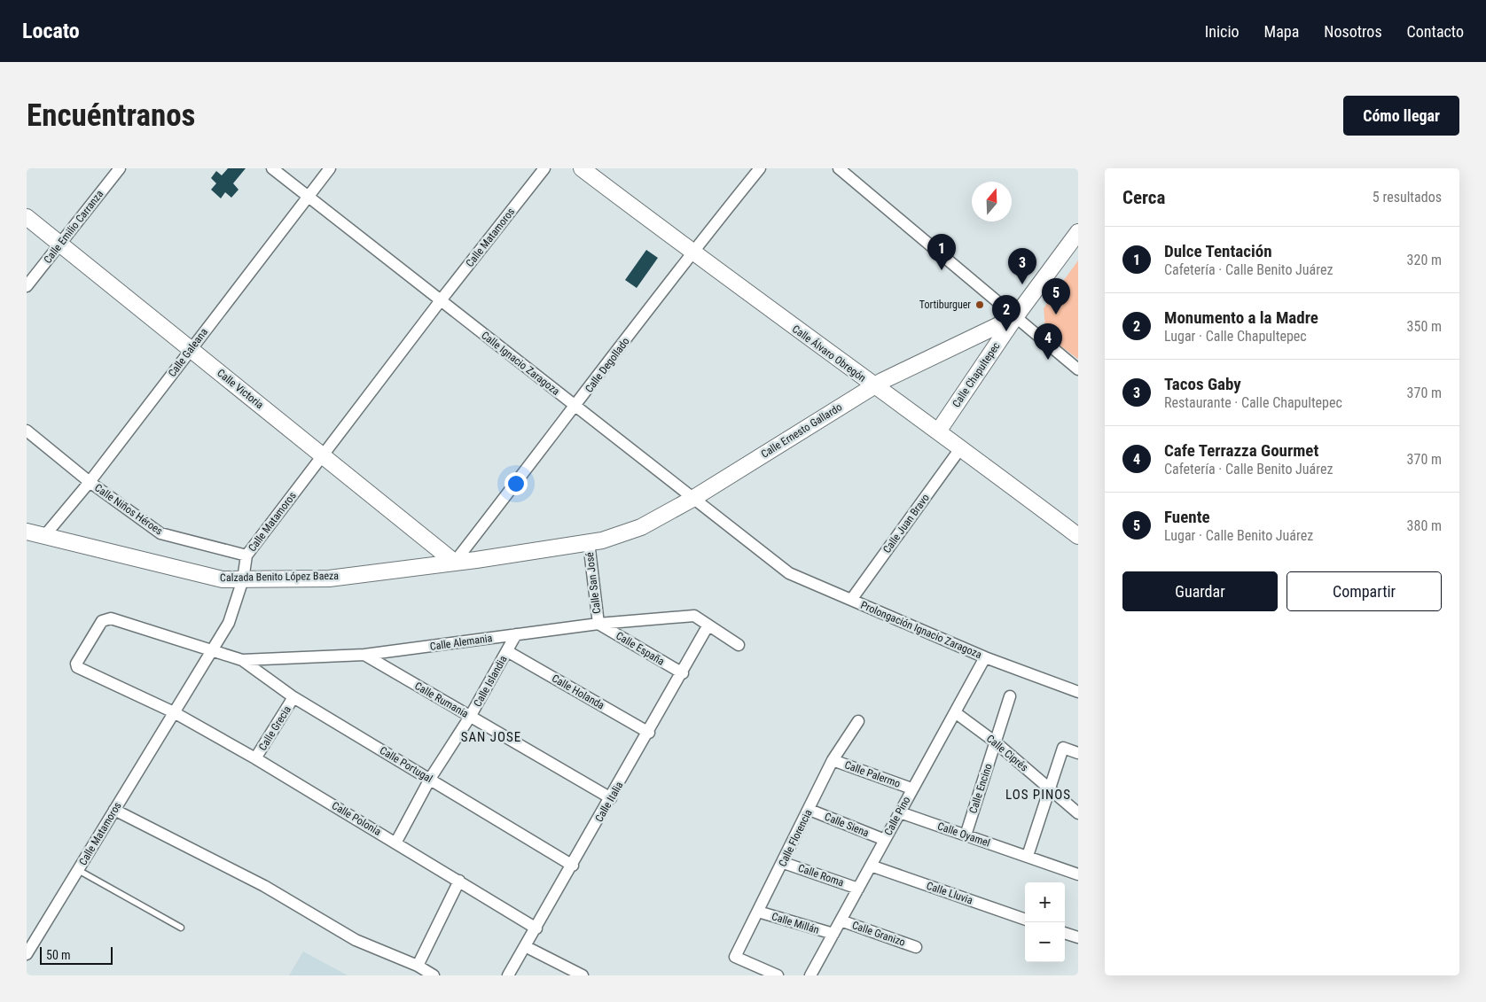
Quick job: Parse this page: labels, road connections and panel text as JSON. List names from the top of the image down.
{
  "streets": {
    "street": [
      "Calle Emilio Carranza",
      "Calle Matamoros",
      "Calle Galeana",
      "Calle Álvaro Obregón",
      "Calle Ignacio Zaragoza",
      "Calle Degollado",
      "Calle Chapultepec",
      "Calle Victoria",
      "Calle Ernesto Gallardo",
      "Calle Niños Héroes",
      "Calle Juan Bravo",
      "Calzada Benito López Baeza",
      "Calle San José",
      "Prolongación Ignacio Zaragoza",
      "Calle Alemania",
      "Calle España",
      "Calle Islandia",
      "Calle Holanda",
      "Calle Rumania",
      "Calle Grecia",
      "Calle Ciprés",
      "Calle Portugal",
      "Calle Palermo",
      "Calle Encino",
      "Calle Italia",
      "Calle Pino",
      "Calle Polonia",
      "Calle Siena",
      "Calle Oyamel",
      "Calle Florencia",
      "Calle Roma",
      "Calle Lluvia",
      "Calle Millán",
      "Calle Granizo"
    ]
  },
  "crossings": [
    ["Calle Emilio Carranza", "Calle Victoria"],
    ["Calle Matamoros", "Calle Ignacio Zaragoza"],
    ["Calle Matamoros", "Calle Victoria"],
    ["Calle Matamoros", "Calle Niños Héroes"],
    ["Calle Matamoros", "Calzada Benito López Baeza"],
    ["Calle Matamoros", "Calle Alemania"],
    ["Calle Matamoros", "Calle Polonia"],
    ["Calle Galeana", "Calle Ignacio Zaragoza"],
    ["Calle Galeana", "Calle Victoria"],
    ["Calle Galeana", "Calle Niños Héroes"],
    ["Calle Galeana", "Calzada Benito López Baeza"],
    ["Calle Álvaro Obregón", "Calle Degollado"],
    ["Calle Álvaro Obregón", "Calle Chapultepec"],
    ["Calle Álvaro Obregón", "Calle Ernesto Gallardo"],
    ["Calle Álvaro Obregón", "Calle Juan Bravo"],
    ["Calle Ignacio Zaragoza", "Calle Degollado"],
    ["Calle Ignacio Zaragoza", "Calle Ernesto Gallardo"],
    ["Calle Ignacio Zaragoza", "Prolongación Ignacio Zaragoza"],
    ["Calle Degollado", "Calle Victoria"],
    ["Calle Degollado", "Calzada Benito López Baeza"],
    ["Calle Chapultepec", "Calle Ernesto Gallardo"],
    ["Calle Victoria", "Calzada Benito López Baeza"],
    ["Calle Ernesto Gallardo", "Calzada Benito López Baeza"],
    ["Calle Ernesto Gallardo", "Calle San José"],
    ["Calle Juan Bravo", "Prolongación Ignacio Zaragoza"],
    ["Calzada Benito López Baeza", "Calle San José"],
    ["Calle San José", "Calle Alemania"],
    ["Calle San José", "Calle España"],
    ["Prolongación Ignacio Zaragoza", "Calle Pino"],
    ["Calle Alemania", "Calle España"],
    ["Calle Alemania", "Calle Islandia"],
    ["Calle Alemania", "Calle Rumania"],
    ["Calle Alemania", "Calle Portugal"],
    ["Calle Alemania", "Calle Italia"],
    ["Calle Alemania", "Calle Polonia"],
    ["Calle España", "Calle Italia"],
    ["Calle Islandia", "Calle Holanda"],
    ["Calle Islandia", "Calle Rumania"],
    ["Calle Islandia", "Calle Portugal"],
    ["Calle Islandia", "Calle Polonia"],
    ["Calle Holanda", "Calle Italia"],
    ["Calle Rumania", "Calle Italia"],
    ["Calle Grecia", "Calle Portugal"],
    ["Calle Grecia", "Calle Polonia"],
    ["Calle Ciprés", "Calle Encino"],
    ["Calle Ciprés", "Calle Pino"],
    ["Calle Portugal", "Calle Italia"],
    ["Calle Palermo", "Calle Pino"],
    ["Calle Palermo", "Calle Florencia"],
    ["Calle Encino", "Calle Oyamel"],
    ["Calle Italia", "Calle Polonia"],
    ["Calle Pino", "Calle Siena"],
    ["Calle Pino", "Calle Oyamel"],
    ["Calle Pino", "Calle Roma"],
    ["Calle Pino", "Calle Lluvia"],
    ["Calle Pino", "Calle Millán"],
    ["Calle Pino", "Calle Granizo"],
    ["Calle Siena", "Calle Florencia"],
    ["Calle Florencia", "Calle Roma"],
    ["Calle Florencia", "Calle Millán"]
  ],
  "districts": ["SAN JOSE", "LOS PINOS"],
  "places": ["Tortiburguer"],
  "scale_bar": "50 m",
  "north": "top",
  "page": {
    "header": "Locato",
    "nav": [
      "Inicio",
      "Mapa",
      "Nosotros",
      "Contacto"
    ],
    "buttons": [
      "Cómo llegar",
      ["Guardar", "Compartir"]
    ],
    "title": "Encuéntranos",
    "heading": ["Cerca", "5 resultados"],
    "list": [
      {
        "mark": "1",
        "name": "Dulce Tentación",
        "note": "Cafetería · Calle Benito Juárez",
        "value": "320 m"
      },
      {
        "mark": "2",
        "name": "Monumento a la Madre",
        "note": "Lugar · Calle Chapultepec",
        "value": "350 m"
      },
      {
        "mark": "3",
        "name": "Tacos Gaby",
        "note": "Restaurante · Calle Chapultepec",
        "value": "370 m"
      },
      {
        "mark": "4",
        "name": "Cafe Terrazza Gourmet",
        "note": "Cafetería · Calle Benito Juárez",
        "value": "370 m"
      },
      {
        "mark": "5",
        "name": "Fuente",
        "note": "Lugar · Calle Benito Juárez",
        "value": "380 m"
      }
    ],
    "pins": [
      "1",
      "3",
      "5",
      "2",
      "4"
    ],
    "map_buttons": ["+", "−"],
    "scale": "50 m"
  }
}
